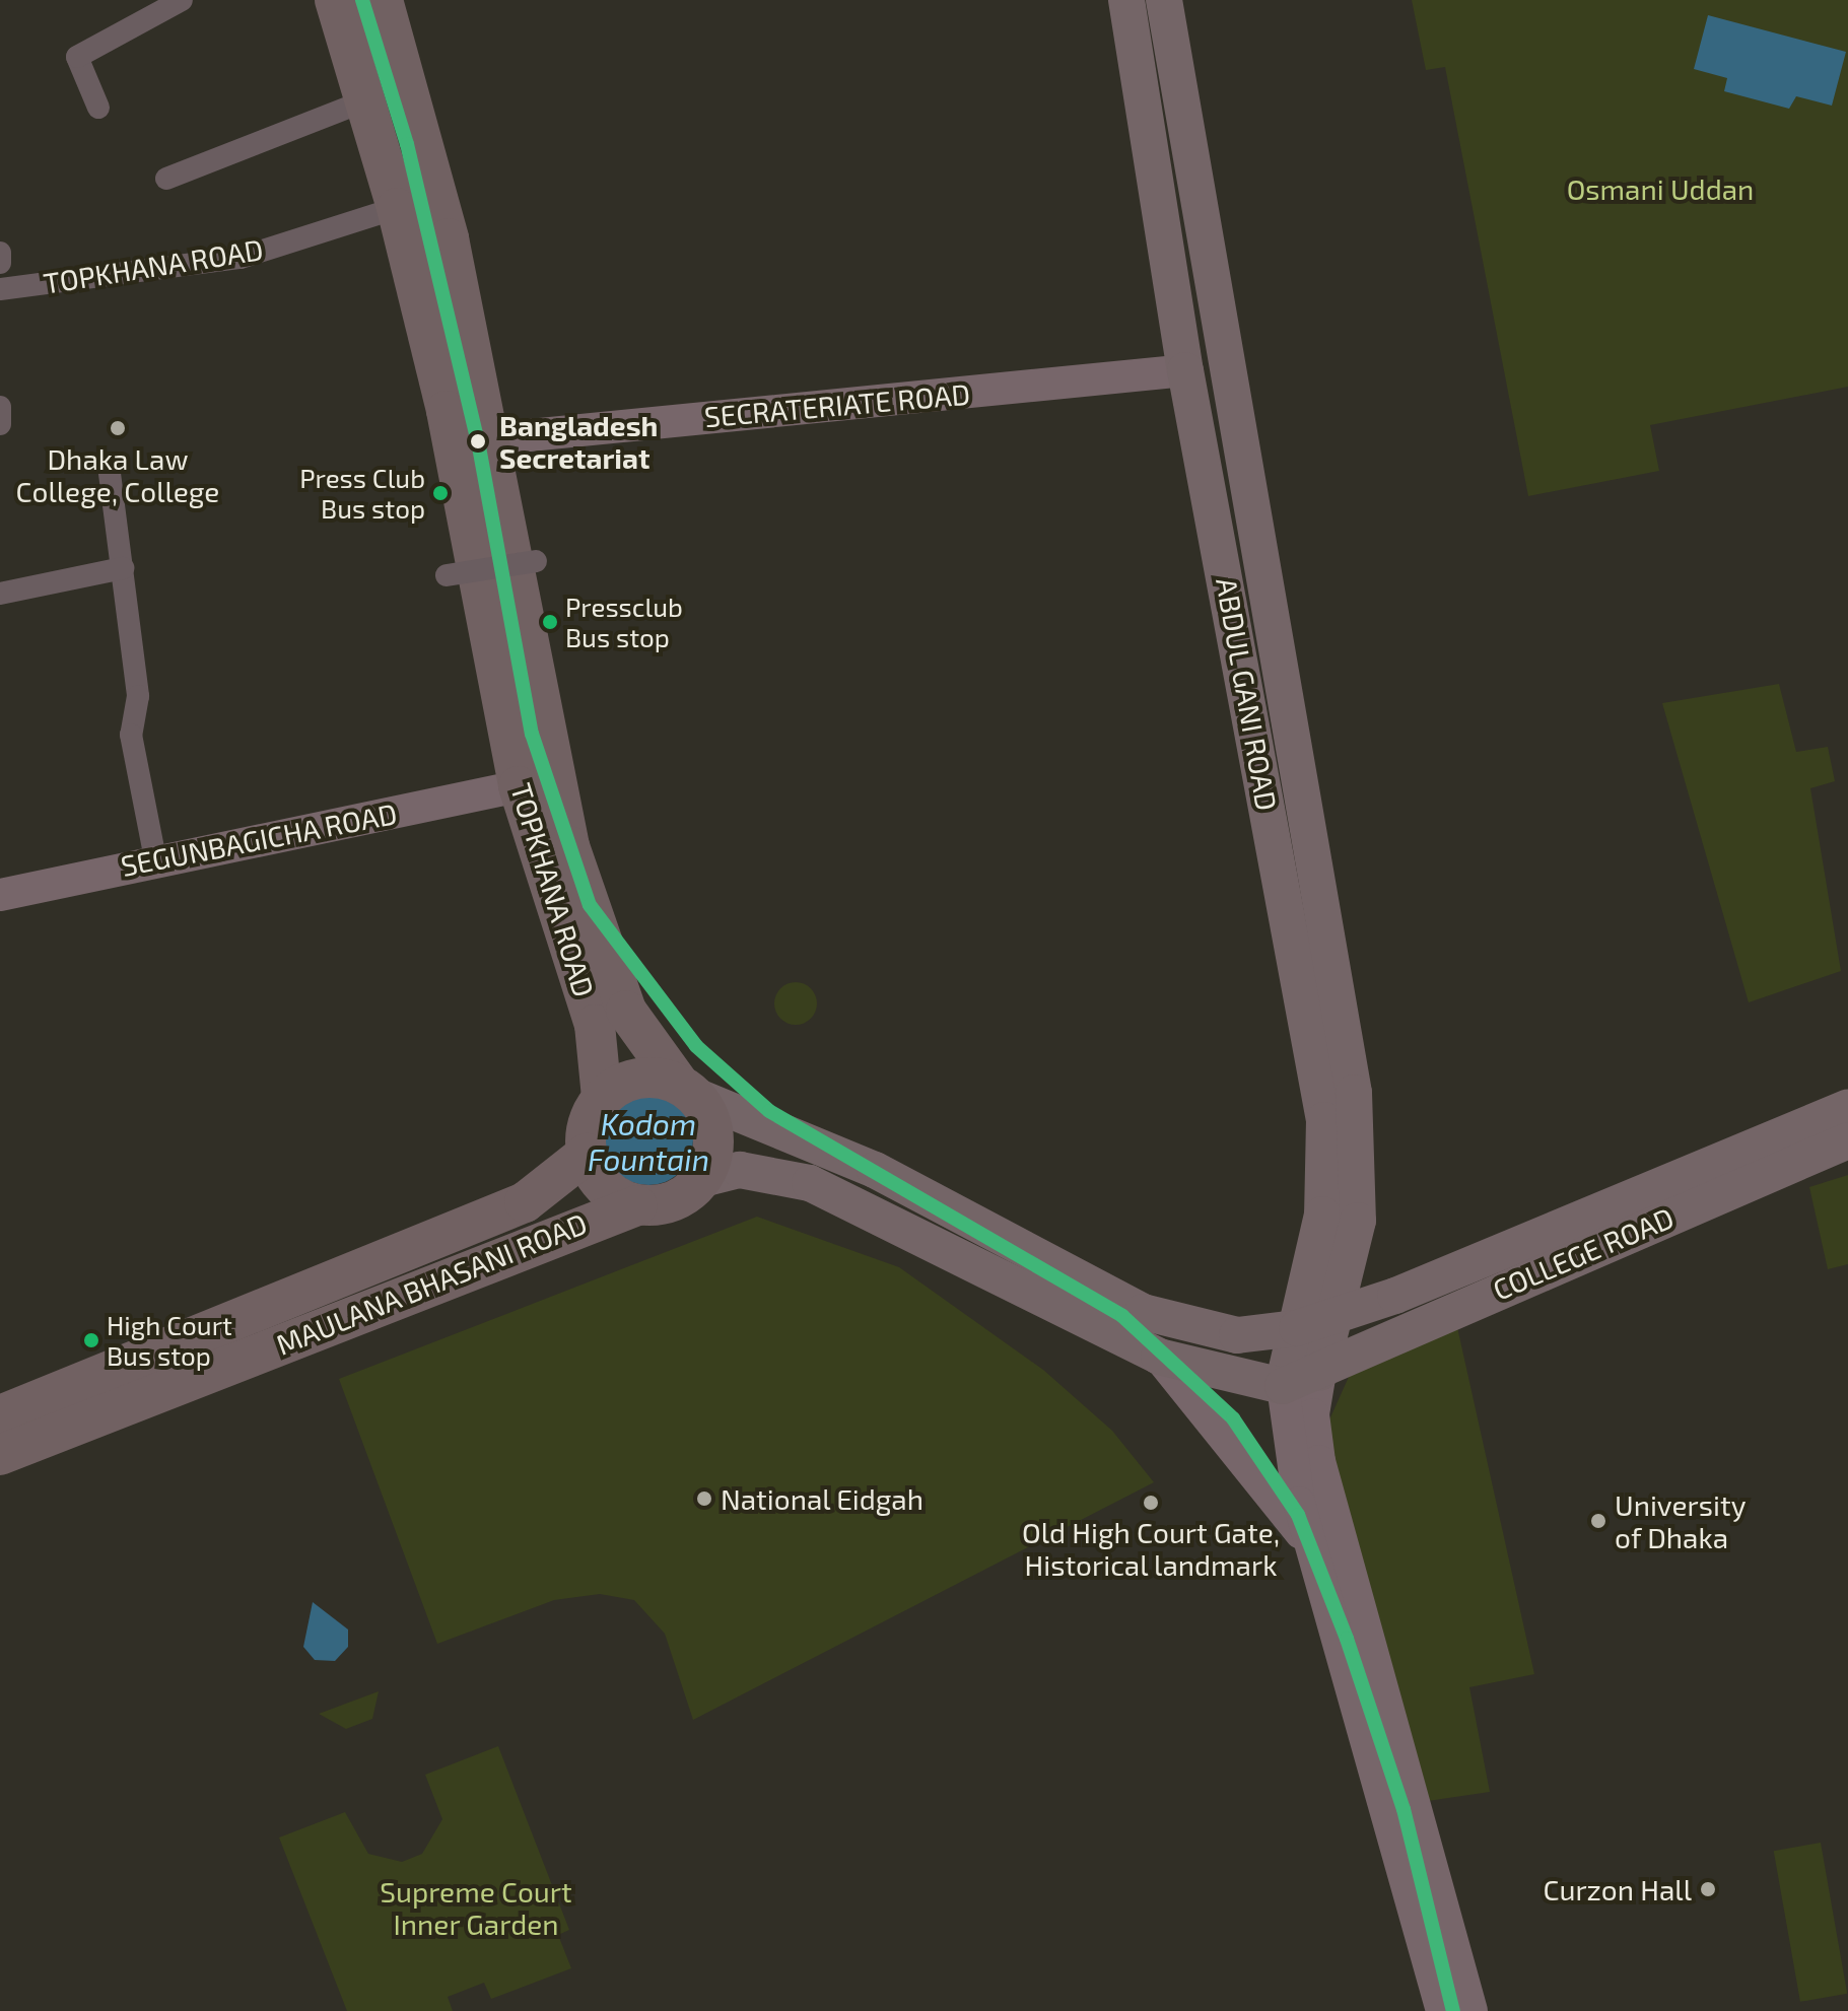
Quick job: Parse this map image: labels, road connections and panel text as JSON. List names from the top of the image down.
{
  "streets": {
    "highway": ["TOPKHANA ROAD", "MAULANA BHASANI ROAD"],
    "main road": [
      "SECRATERIATE ROAD",
      "ABDUL GANI ROAD",
      "SEGUNBAGICHA ROAD",
      "COLLEGE ROAD"
    ]
  },
  "crossings": [
    ["TOPKHANA ROAD", "SECRATERIATE ROAD"],
    ["TOPKHANA ROAD", "SEGUNBAGICHA ROAD"],
    ["TOPKHANA ROAD", "COLLEGE ROAD"],
    ["TOPKHANA ROAD", "MAULANA BHASANI ROAD"],
    ["SECRATERIATE ROAD", "ABDUL GANI ROAD"],
    ["ABDUL GANI ROAD", "COLLEGE ROAD"],
    ["COLLEGE ROAD", "MAULANA BHASANI ROAD"]
  ],
  "water": ["Kodom Fountain"],
  "parks": ["Osmani Uddan", "Supreme Court Inner Garden"],
  "places": [
    "Dhaka Law College, College",
    "Bangladesh Secretariat",
    "Press Club Bus stop",
    "Pressclub Bus stop",
    "High Court Bus stop",
    "National Eidgah",
    "Old High Court Gate, Historical landmark",
    "University of Dhaka",
    "Curzon Hall"
  ]
}
